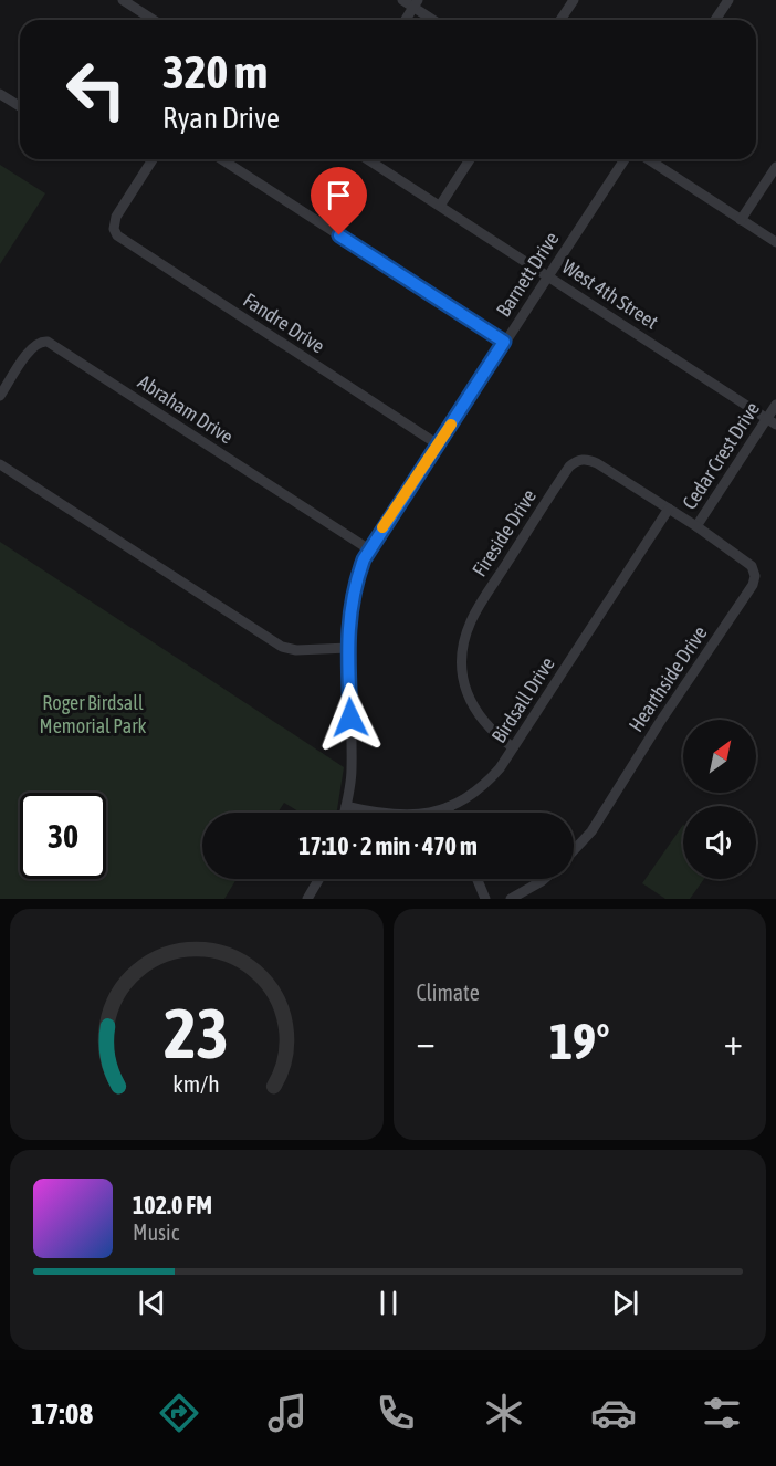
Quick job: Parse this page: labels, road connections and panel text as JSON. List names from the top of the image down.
{
  "streets": {
    "street": [
      "Barnett Drive",
      "West 4th Street",
      "Fandre Drive",
      "Abraham Drive",
      "Cedar Crest Drive",
      "Fireside Drive",
      "Hearthside Drive",
      "Birdsall Drive"
    ]
  },
  "crossings": [
    ["Barnett Drive", "West 4th Street"],
    ["Barnett Drive", "Fandre Drive"],
    ["Barnett Drive", "Abraham Drive"],
    ["Barnett Drive", "Birdsall Drive"],
    ["West 4th Street", "Cedar Crest Drive"],
    ["Cedar Crest Drive", "Fireside Drive"],
    ["Cedar Crest Drive", "Hearthside Drive"],
    ["Fireside Drive", "Hearthside Drive"],
    ["Fireside Drive", "Birdsall Drive"]
  ],
  "parks": ["Roger Birdsall Memorial Park"],
  "north": "top right",
  "page": {
    "turn": ["320 m", "Ryan Drive"],
    "limit": "30",
    "trip": "17:10 · 2 min · 470 m",
    "tile": "Climate",
    "heat": ["−", "19°", "+"],
    "song": ["102.0 FM", "Music"],
    "tabs": "17:08",
    "gauge": ["23", "km/h"]
  }
}
